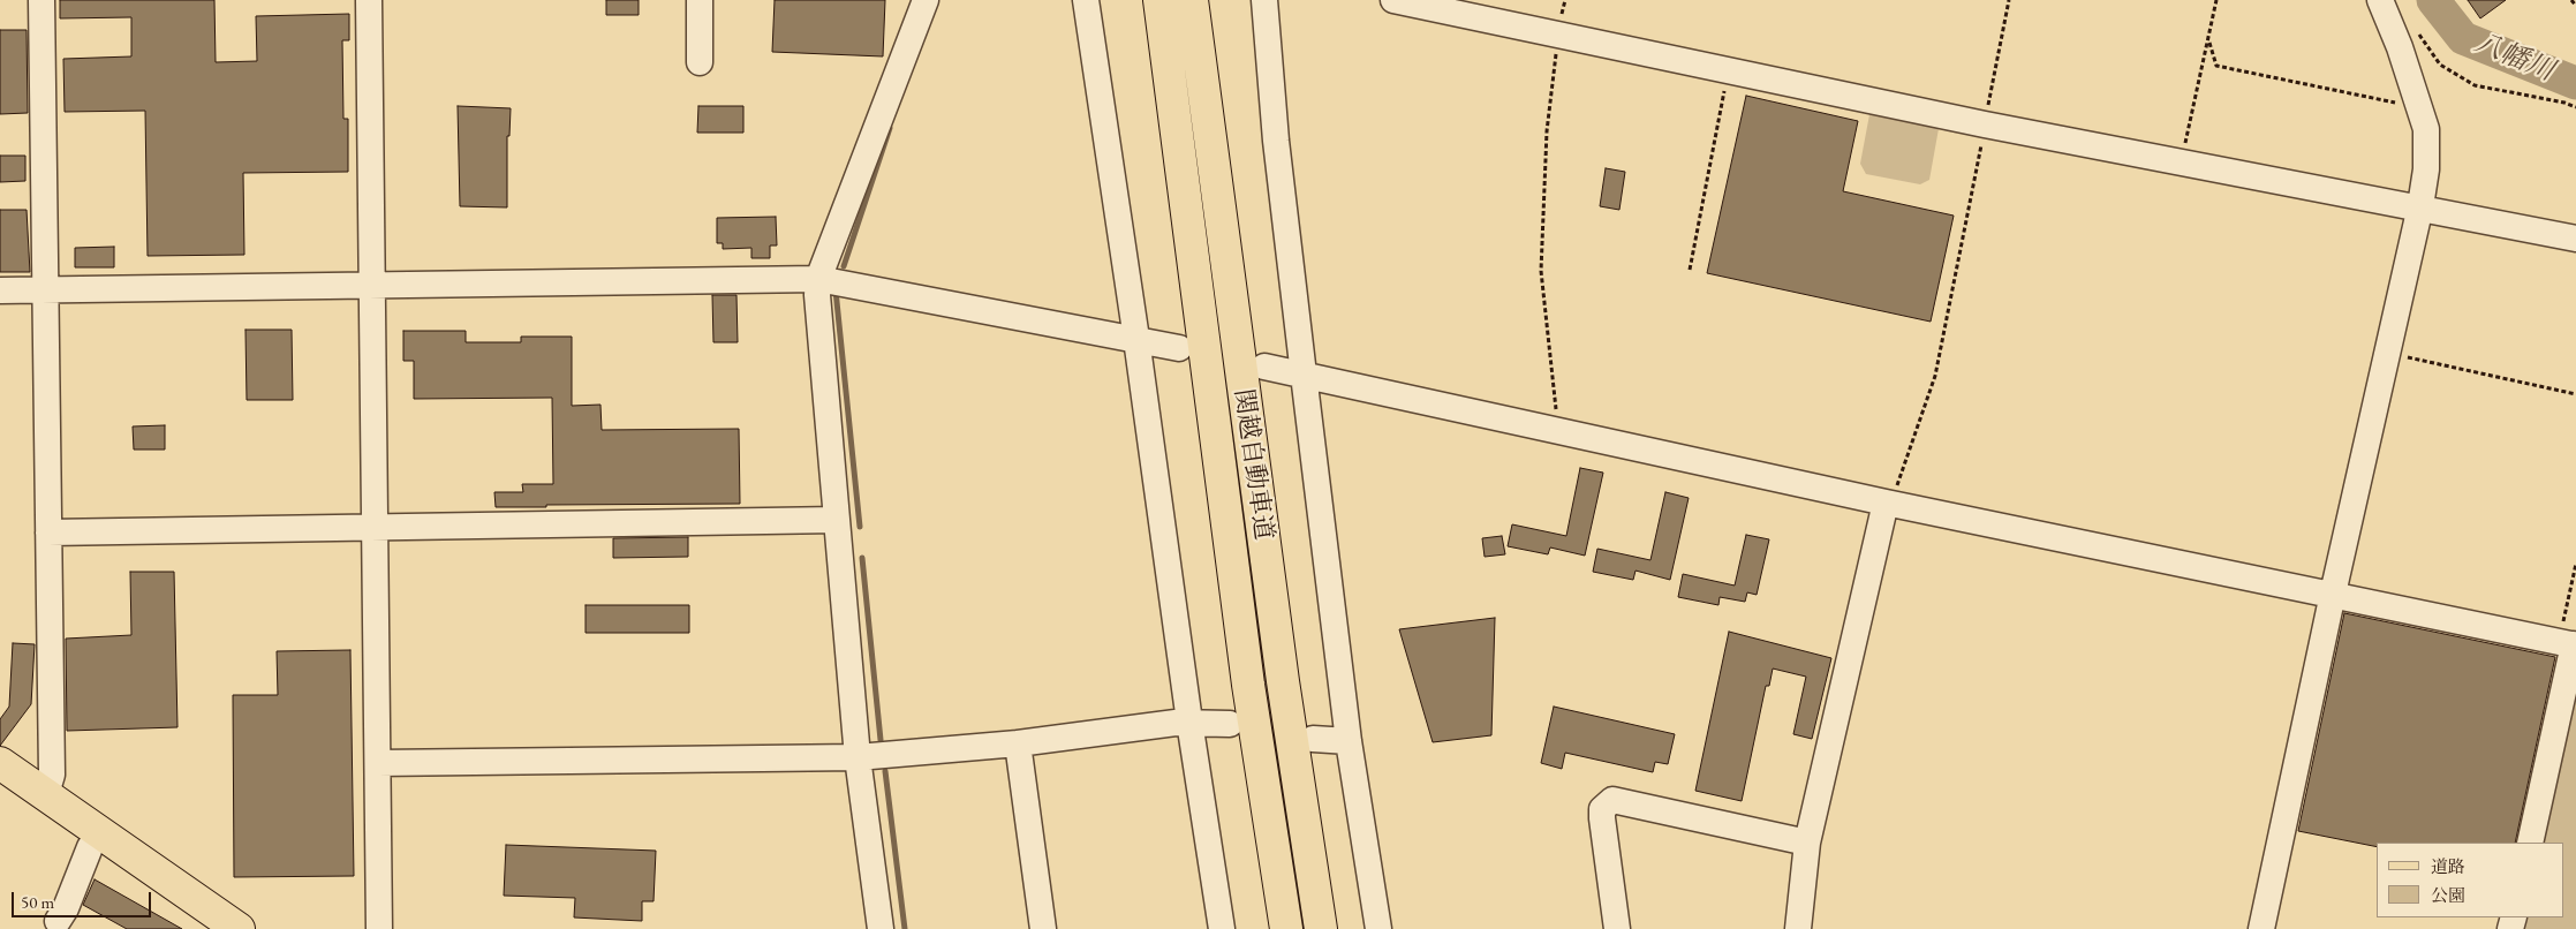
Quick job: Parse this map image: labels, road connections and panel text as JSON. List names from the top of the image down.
{
  "streets": {
    "main road": ["関越自動車道"]
  },
  "water": ["八幡川"],
  "legend": ["道路", "公園"],
  "scale_bar": "50 m"
}
